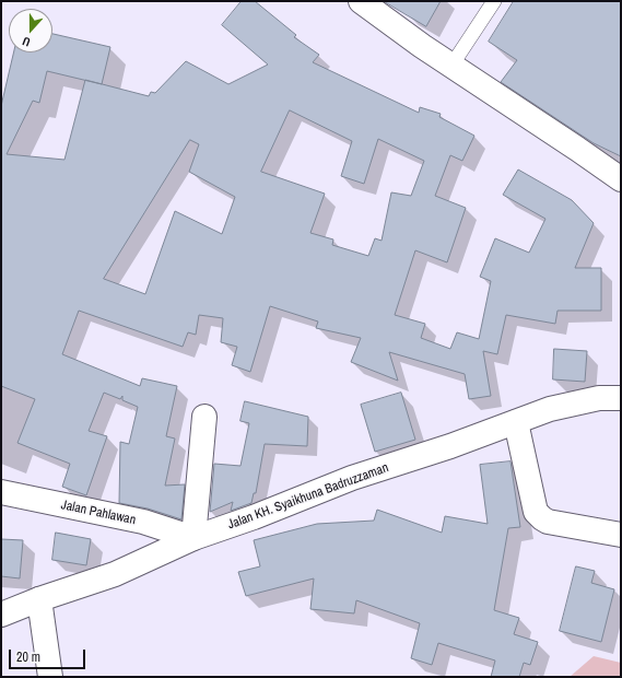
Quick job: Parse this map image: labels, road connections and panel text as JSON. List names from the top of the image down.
{
  "streets": {
    "street": ["Jalan KH. Syaikhuna Badruzzaman", "Jalan Pahlawan"]
  },
  "crossings": [
    ["Jalan KH. Syaikhuna Badruzzaman", "Jalan Pahlawan"]
  ],
  "scale_bar": "20 m",
  "north": "bottom"
}
